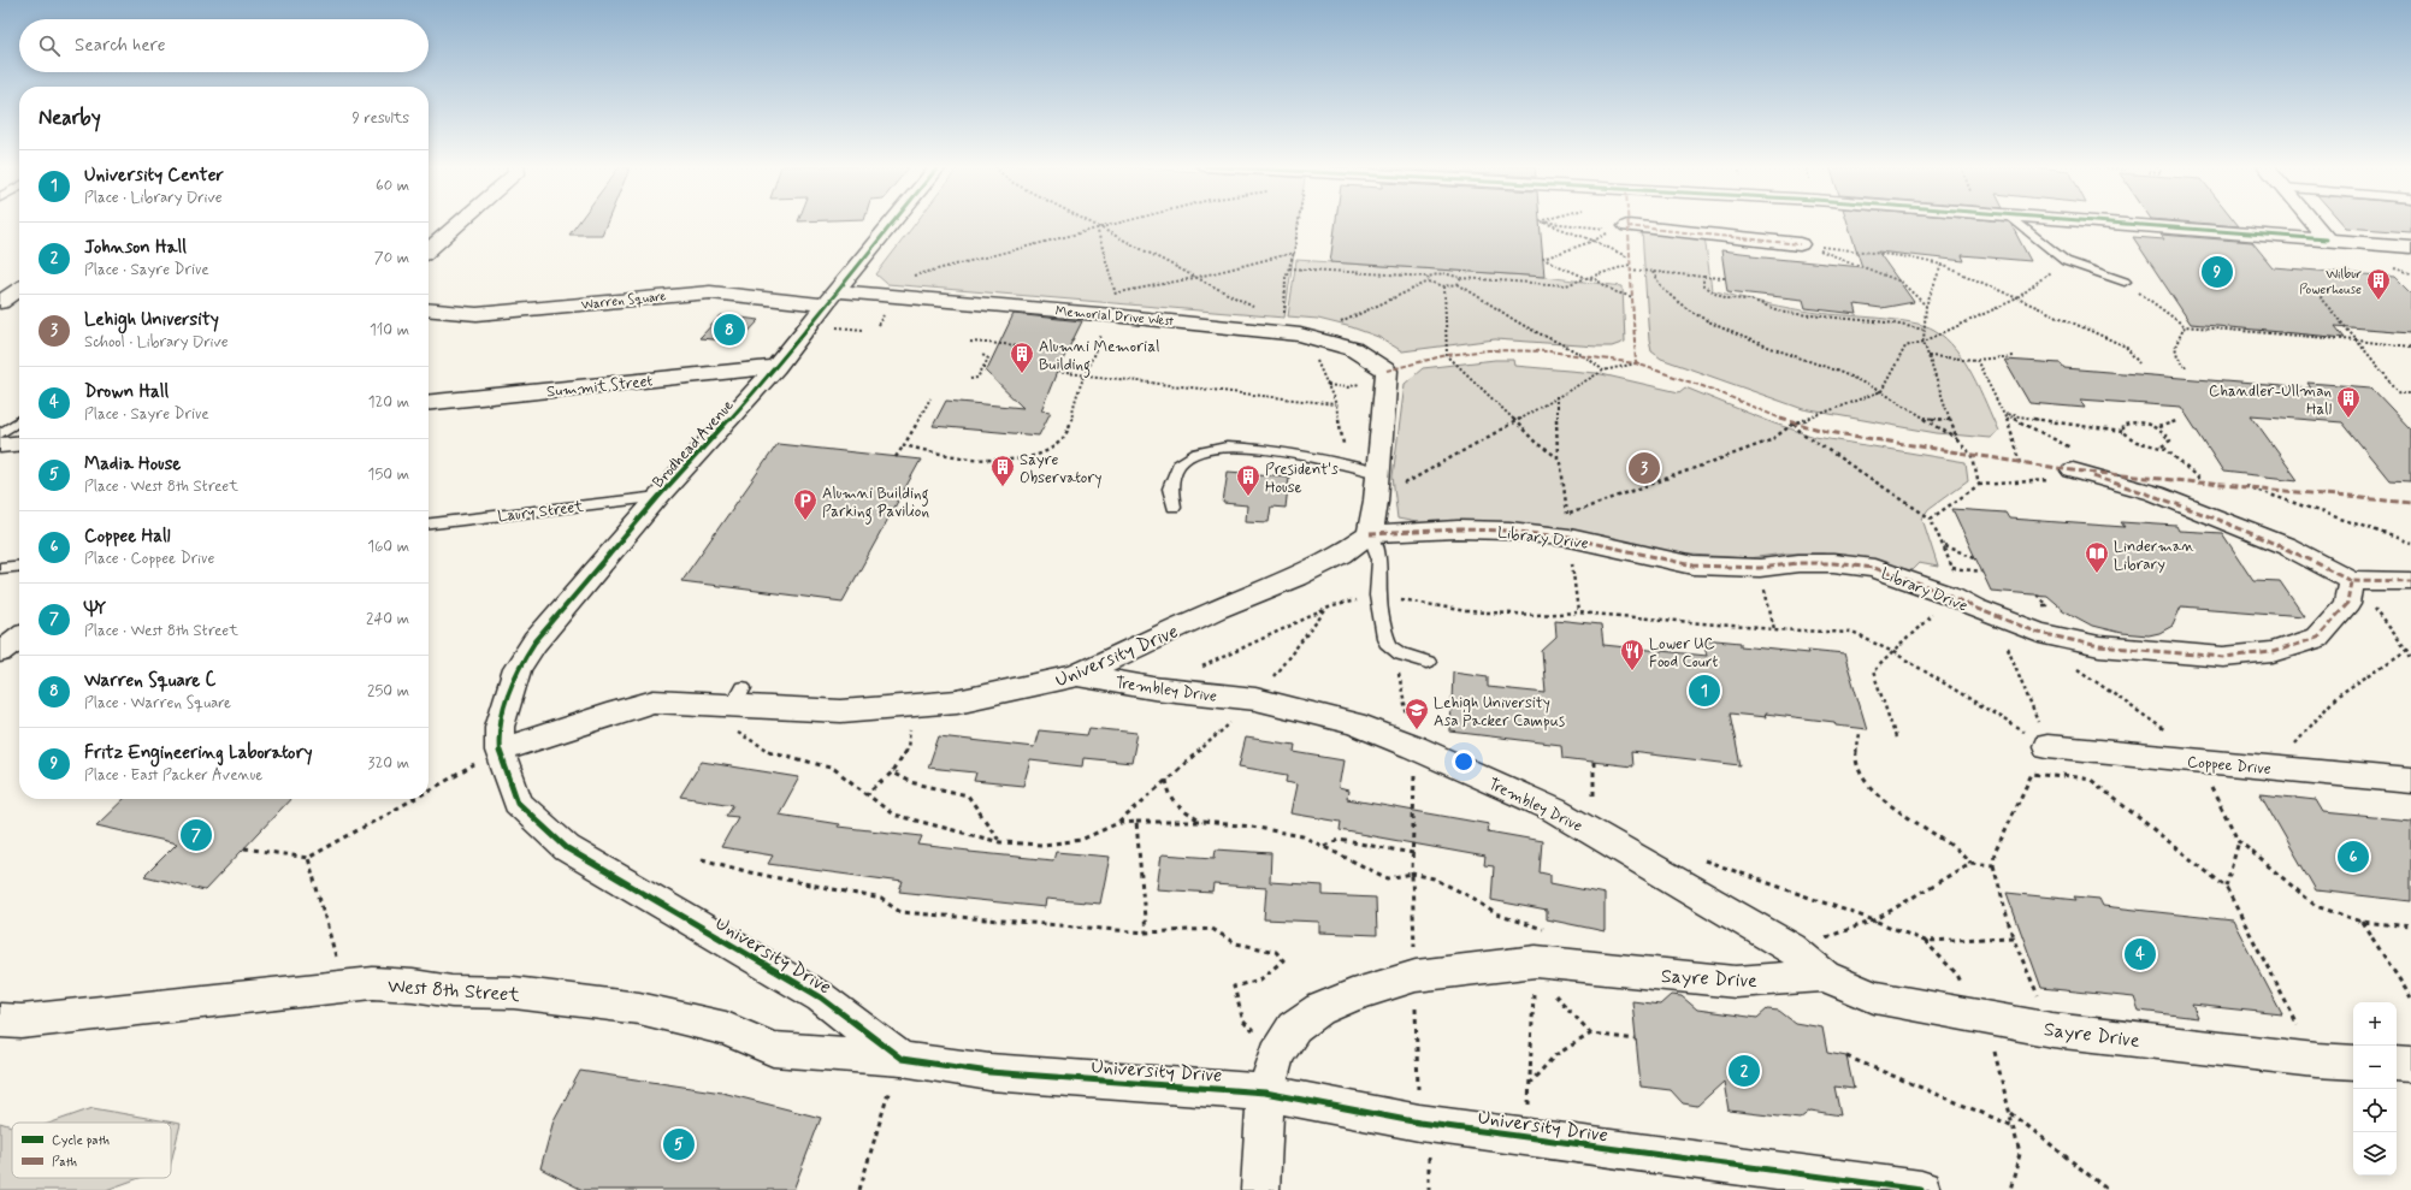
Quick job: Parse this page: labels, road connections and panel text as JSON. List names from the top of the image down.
{
  "streets": {
    "street": [
      "Warren Square",
      "Memorial Drive West",
      "Summit Street",
      "Brodhead Avenue",
      "Library Drive",
      "University Drive",
      "Trembley Drive",
      "Coppee Drive",
      "Sayre Drive",
      "West 8th Street"
    ],
    "lane": ["Laury Street"]
  },
  "crossings": [
    ["Warren Square", "Memorial Drive West"],
    ["Warren Square", "Brodhead Avenue"],
    ["Memorial Drive West", "Brodhead Avenue"],
    ["Summit Street", "Brodhead Avenue"],
    ["Brodhead Avenue", "Laury Street"],
    ["Brodhead Avenue", "University Drive"],
    ["Library Drive", "University Drive"],
    ["University Drive", "Trembley Drive"],
    ["University Drive", "Sayre Drive"],
    ["University Drive", "West 8th Street"],
    ["Trembley Drive", "Sayre Drive"]
  ],
  "places": {
    "building": [
      "Wilbur Powerhouse",
      "Alumni Memorial Building",
      "Chandler-Ullman Hall",
      "Sayre Observatory",
      "President's House"
    ],
    "parking": ["Alumni Building Parking Pavilion"],
    "library": ["Linderman Library"],
    "restaurant": ["Lower UC Food Court"],
    "school or university": ["Lehigh University Asa Packer Campus"]
  },
  "legend": ["Cycle path", "Path"],
  "page": {
    "search": "Search here",
    "heading": ["Nearby", "9 results"],
    "list": [
      {
        "mark": "1",
        "name": "University Center",
        "note": "Place · Library Drive",
        "value": "60 m"
      },
      {
        "mark": "2",
        "name": "Johnson Hall",
        "note": "Place · Sayre Drive",
        "value": "70 m"
      },
      {
        "mark": "3",
        "name": "Lehigh University",
        "note": "School · Library Drive",
        "value": "110 m"
      },
      {
        "mark": "4",
        "name": "Drown Hall",
        "note": "Place · Sayre Drive",
        "value": "120 m"
      },
      {
        "mark": "5",
        "name": "Madia House",
        "note": "Place · West 8th Street",
        "value": "150 m"
      },
      {
        "mark": "6",
        "name": "Coppee Hall",
        "note": "Place · Coppee Drive",
        "value": "160 m"
      },
      {
        "mark": "7",
        "name": "ΨΥ",
        "note": "Place · West 8th Street",
        "value": "240 m"
      },
      {
        "mark": "8",
        "name": "Warren Square C",
        "note": "Place · Warren Square",
        "value": "250 m"
      },
      {
        "mark": "9",
        "name": "Fritz Engineering Laboratory",
        "note": "Place · East Packer Avenue",
        "value": "320 m"
      }
    ],
    "pins": [
      "9",
      "8",
      "3",
      "1",
      "7",
      "6",
      "4",
      "2",
      "5"
    ],
    "map_buttons": ["+", "−"]
  }
}
